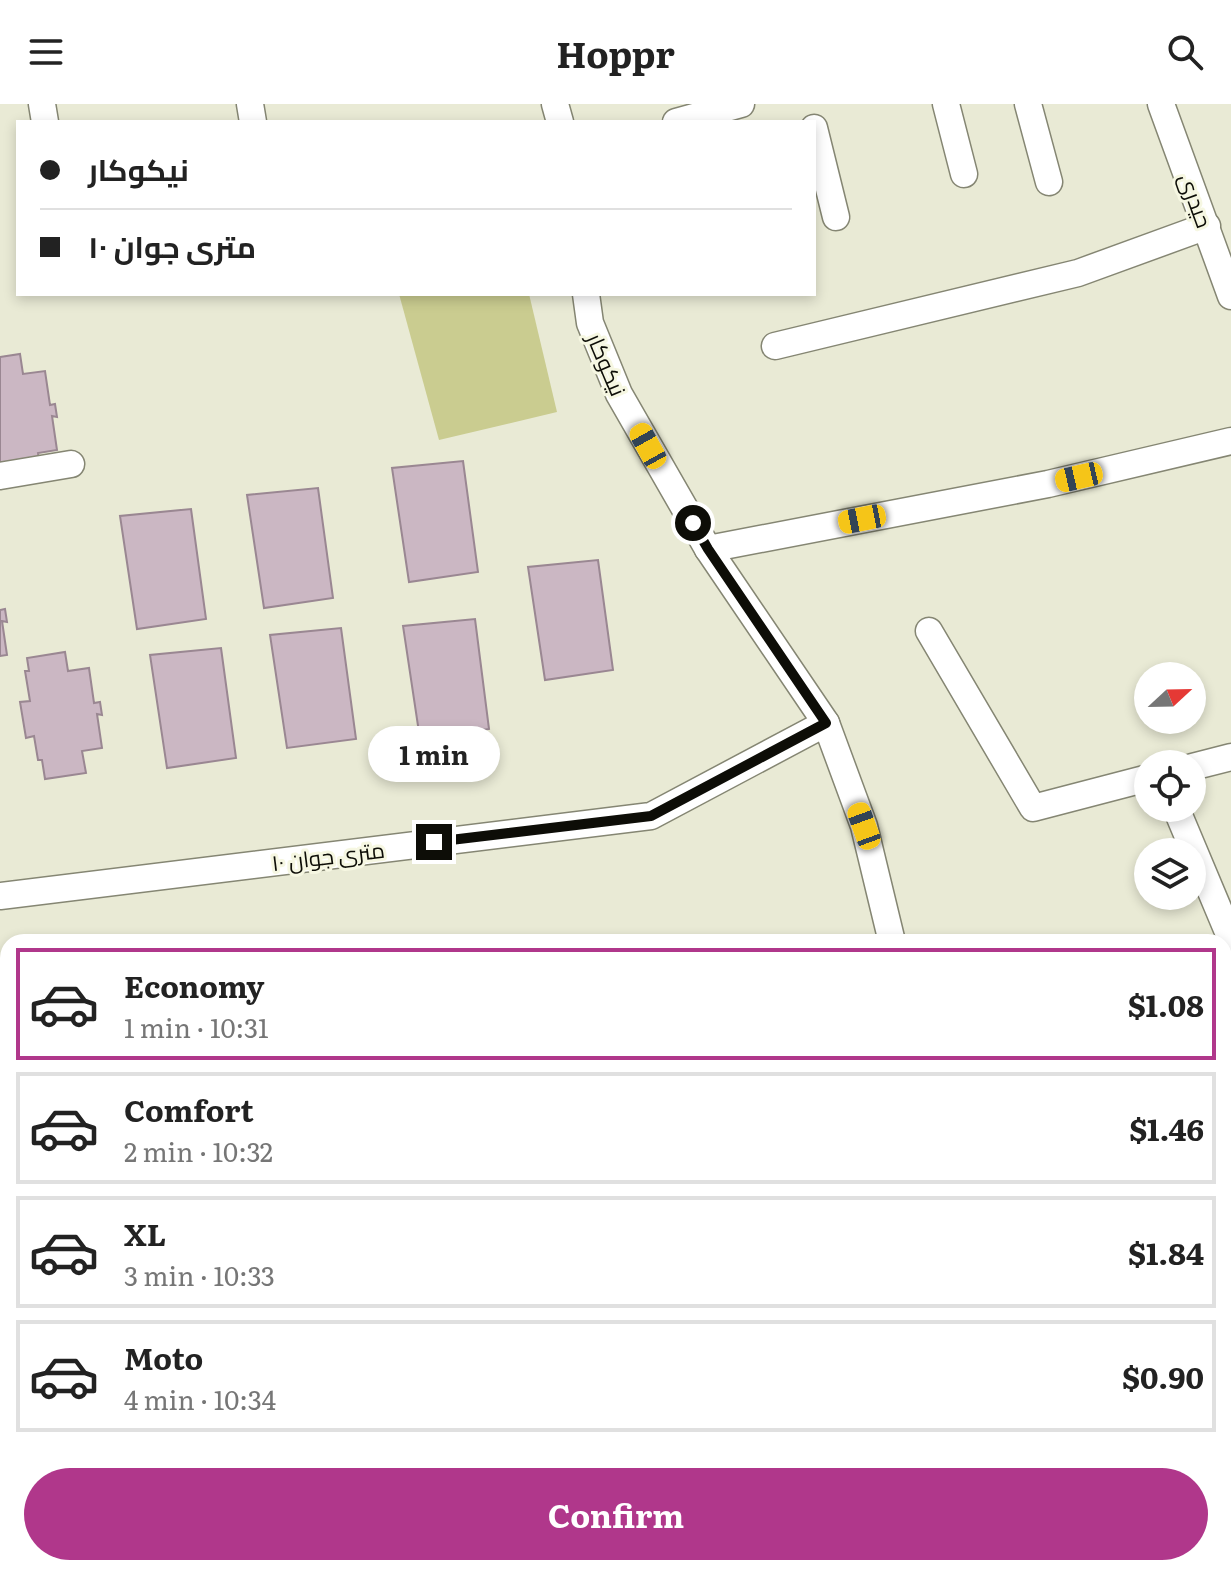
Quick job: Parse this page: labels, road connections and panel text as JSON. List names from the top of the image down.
{
  "streets": {
    "street": ["حیدری", "نیکوکار", "۱۰ متری جوان"]
  },
  "crossings": [
    ["نیکوکار", "۱۰ متری جوان"]
  ],
  "north": "right",
  "page": {
    "header": "Hoppr",
    "banner": ["نیکوکار", "۱۰ متری جوان"],
    "bubble": "1 min",
    "list": [
      {
        "name": "Economy",
        "note": "1 min · 10:31",
        "value": "$1.08"
      },
      {
        "name": "Comfort",
        "note": "2 min · 10:32",
        "value": "$1.46"
      },
      {
        "name": "XL",
        "note": "3 min · 10:33",
        "value": "$1.84"
      },
      {
        "name": "Moto",
        "note": "4 min · 10:34",
        "value": "$0.90"
      }
    ],
    "buttons": "Confirm"
  }
}
